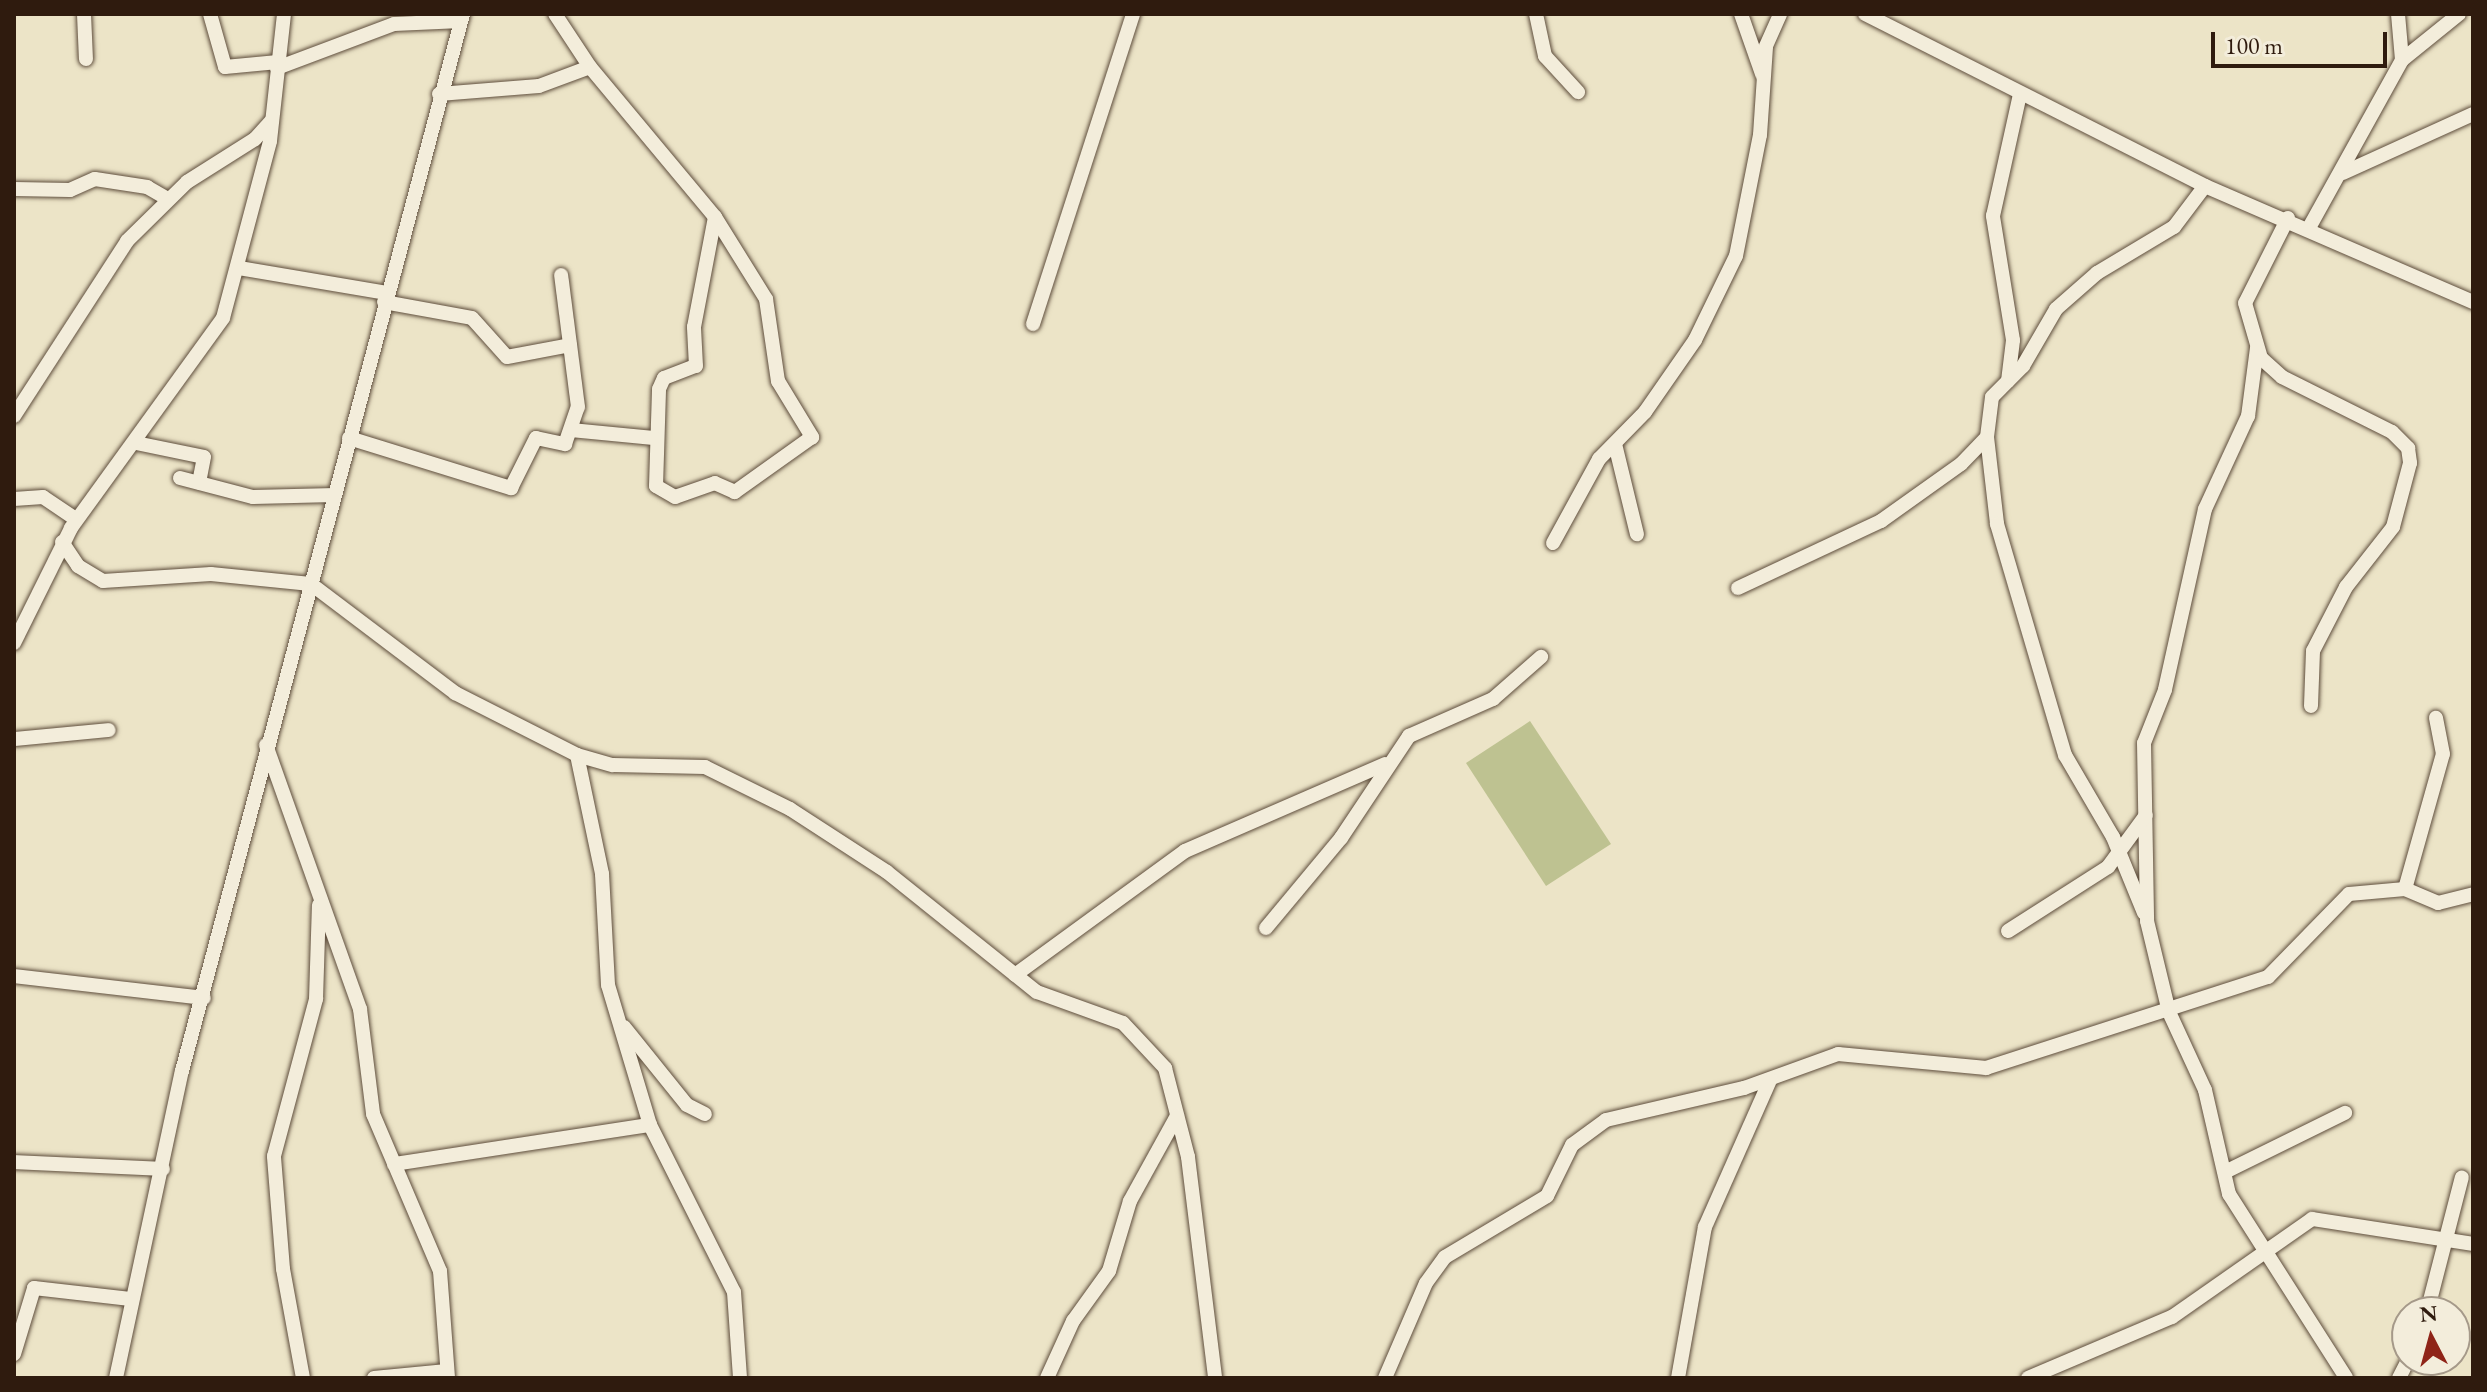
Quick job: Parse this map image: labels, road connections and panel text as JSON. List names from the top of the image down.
{
  "scale_bar": "100 m",
  "north": "top"
}
